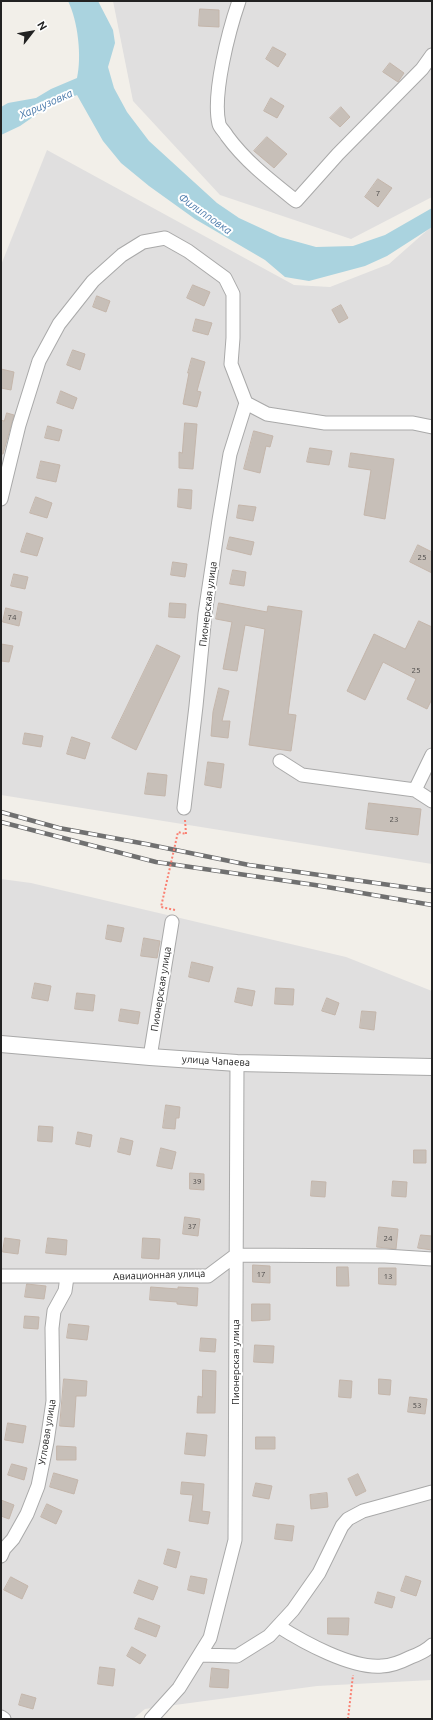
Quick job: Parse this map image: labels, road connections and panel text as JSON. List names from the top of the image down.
{
  "streets": {
    "street": [
      "Пионерская улица",
      "улица Чапаева",
      "Авиационная улица",
      "Угловая улица"
    ]
  },
  "crossings": [
    ["Пионерская улица", "улица Чапаева"],
    ["Пионерская улица", "Авиационная улица"],
    ["Авиационная улица", "Угловая улица"]
  ],
  "water": ["Хариузовка", "Филипповка"],
  "house_numbers": [
    "7",
    "25",
    "74",
    "25",
    "23",
    "39",
    "37",
    "24",
    "17",
    "13",
    "53"
  ],
  "north": "top right"
}
